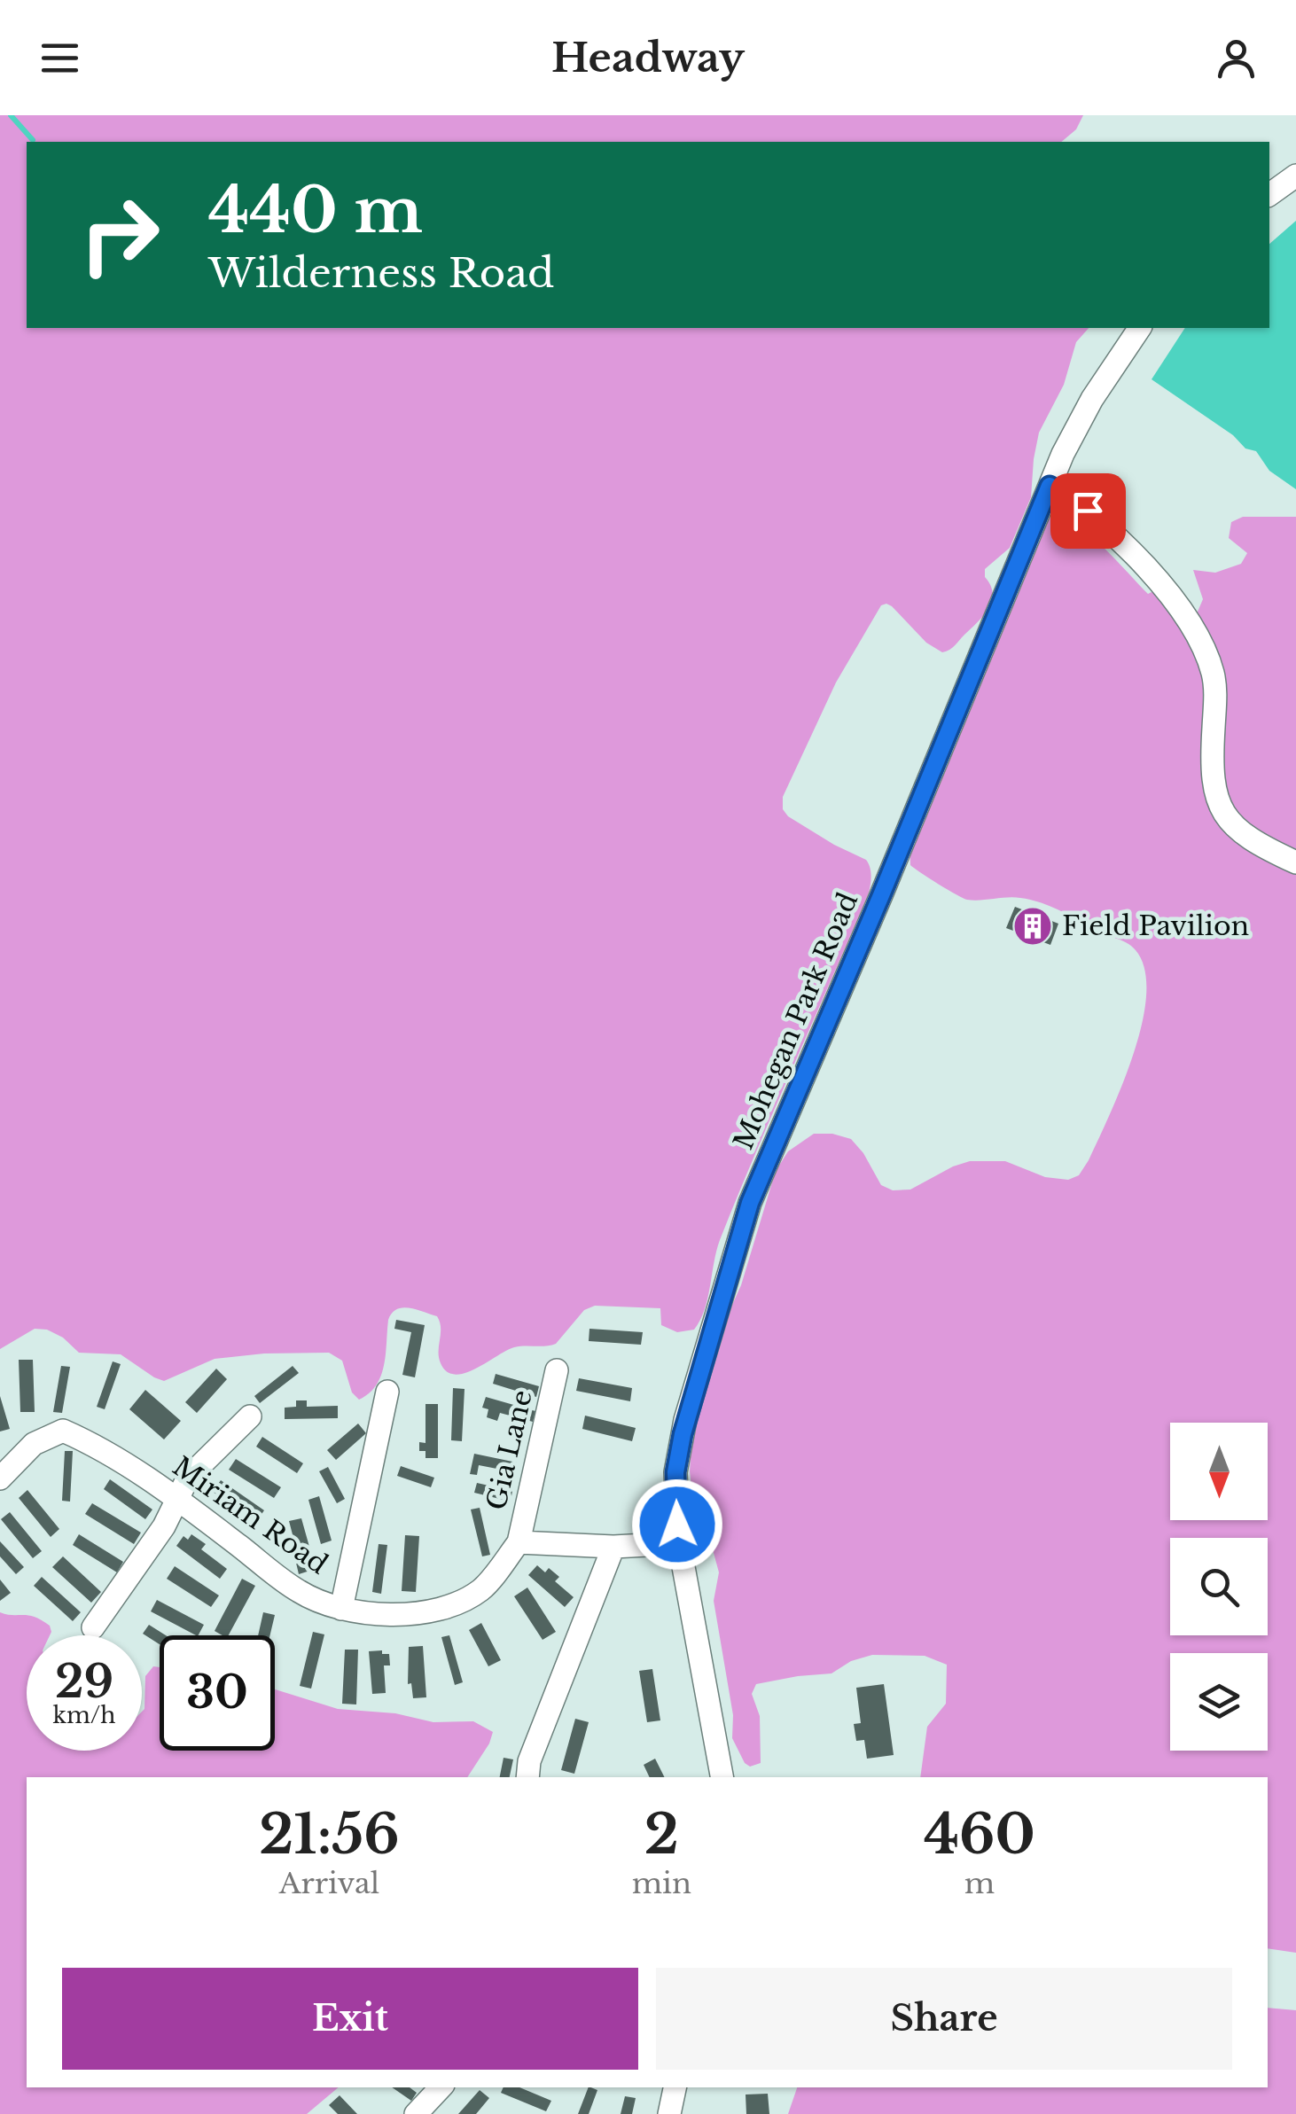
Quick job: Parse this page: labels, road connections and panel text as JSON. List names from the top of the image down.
{
  "streets": {
    "street": ["Mohegan Park Road", "Gia Lane", "Miriam Road"]
  },
  "crossings": [
    ["Gia Lane", "Miriam Road"]
  ],
  "places": {
    "building": ["Field Pavilion"]
  },
  "north": "bottom",
  "page": {
    "header": "Headway",
    "turn": ["440 m", "Wilderness Road"],
    "speed": "29 km/h",
    "limit": "30",
    "eta": [
      "21:56",
      "Arrival",
      "2",
      "min",
      "460",
      "m"
    ],
    "buttons": ["Exit", "Share"]
  }
}
